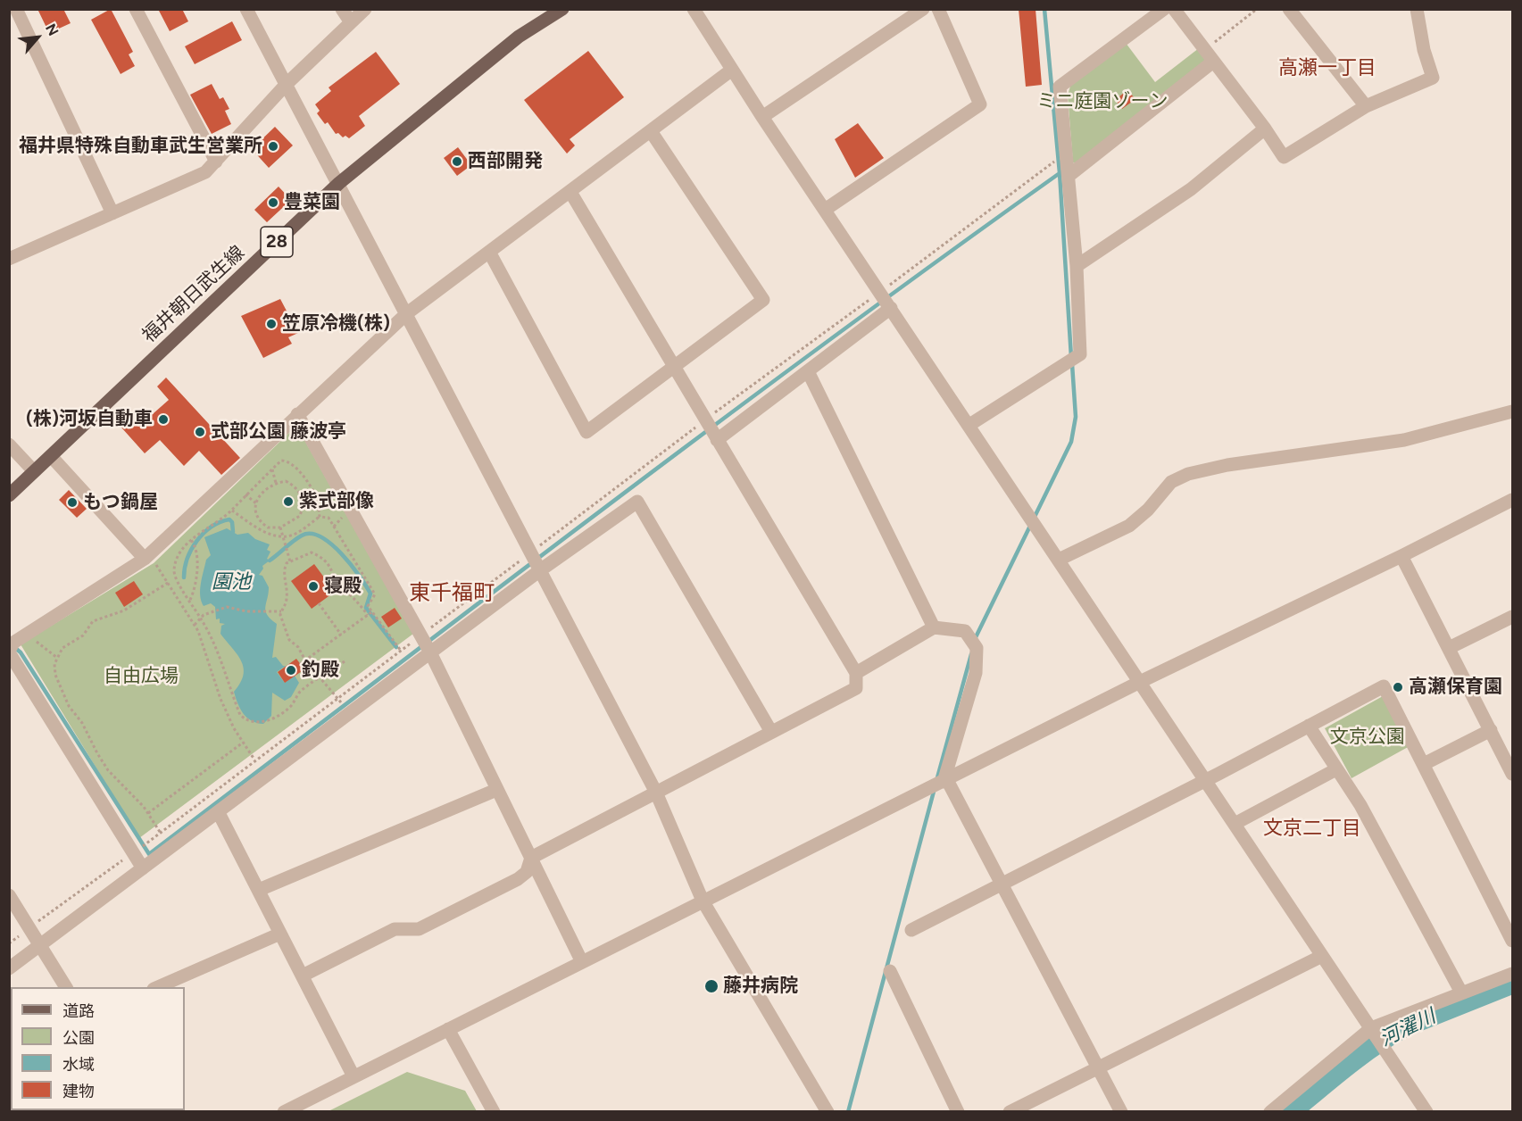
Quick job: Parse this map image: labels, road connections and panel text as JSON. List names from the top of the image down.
{
  "streets": {
    "main road": ["28", "福井朝日武生線"]
  },
  "districts": ["高瀬一丁目", "東千福町", "文京二丁目"],
  "water": ["園池", "河濯川"],
  "parks": ["ミニ庭園ゾーン", "自由広場", "文京公園"],
  "places": [
    "福井県特殊自動車武生営業所",
    "西部開発",
    "豊菜園",
    "笠原冷機(株)",
    "(株)河坂自動車",
    "式部公園 藤波亭",
    "紫式部像",
    "もつ鍋屋",
    "寝殿",
    "釣殿",
    "高瀬保育園",
    "藤井病院"
  ],
  "legend": [
    "道路",
    "公園",
    "水域",
    "建物"
  ],
  "north": "top right"
}
